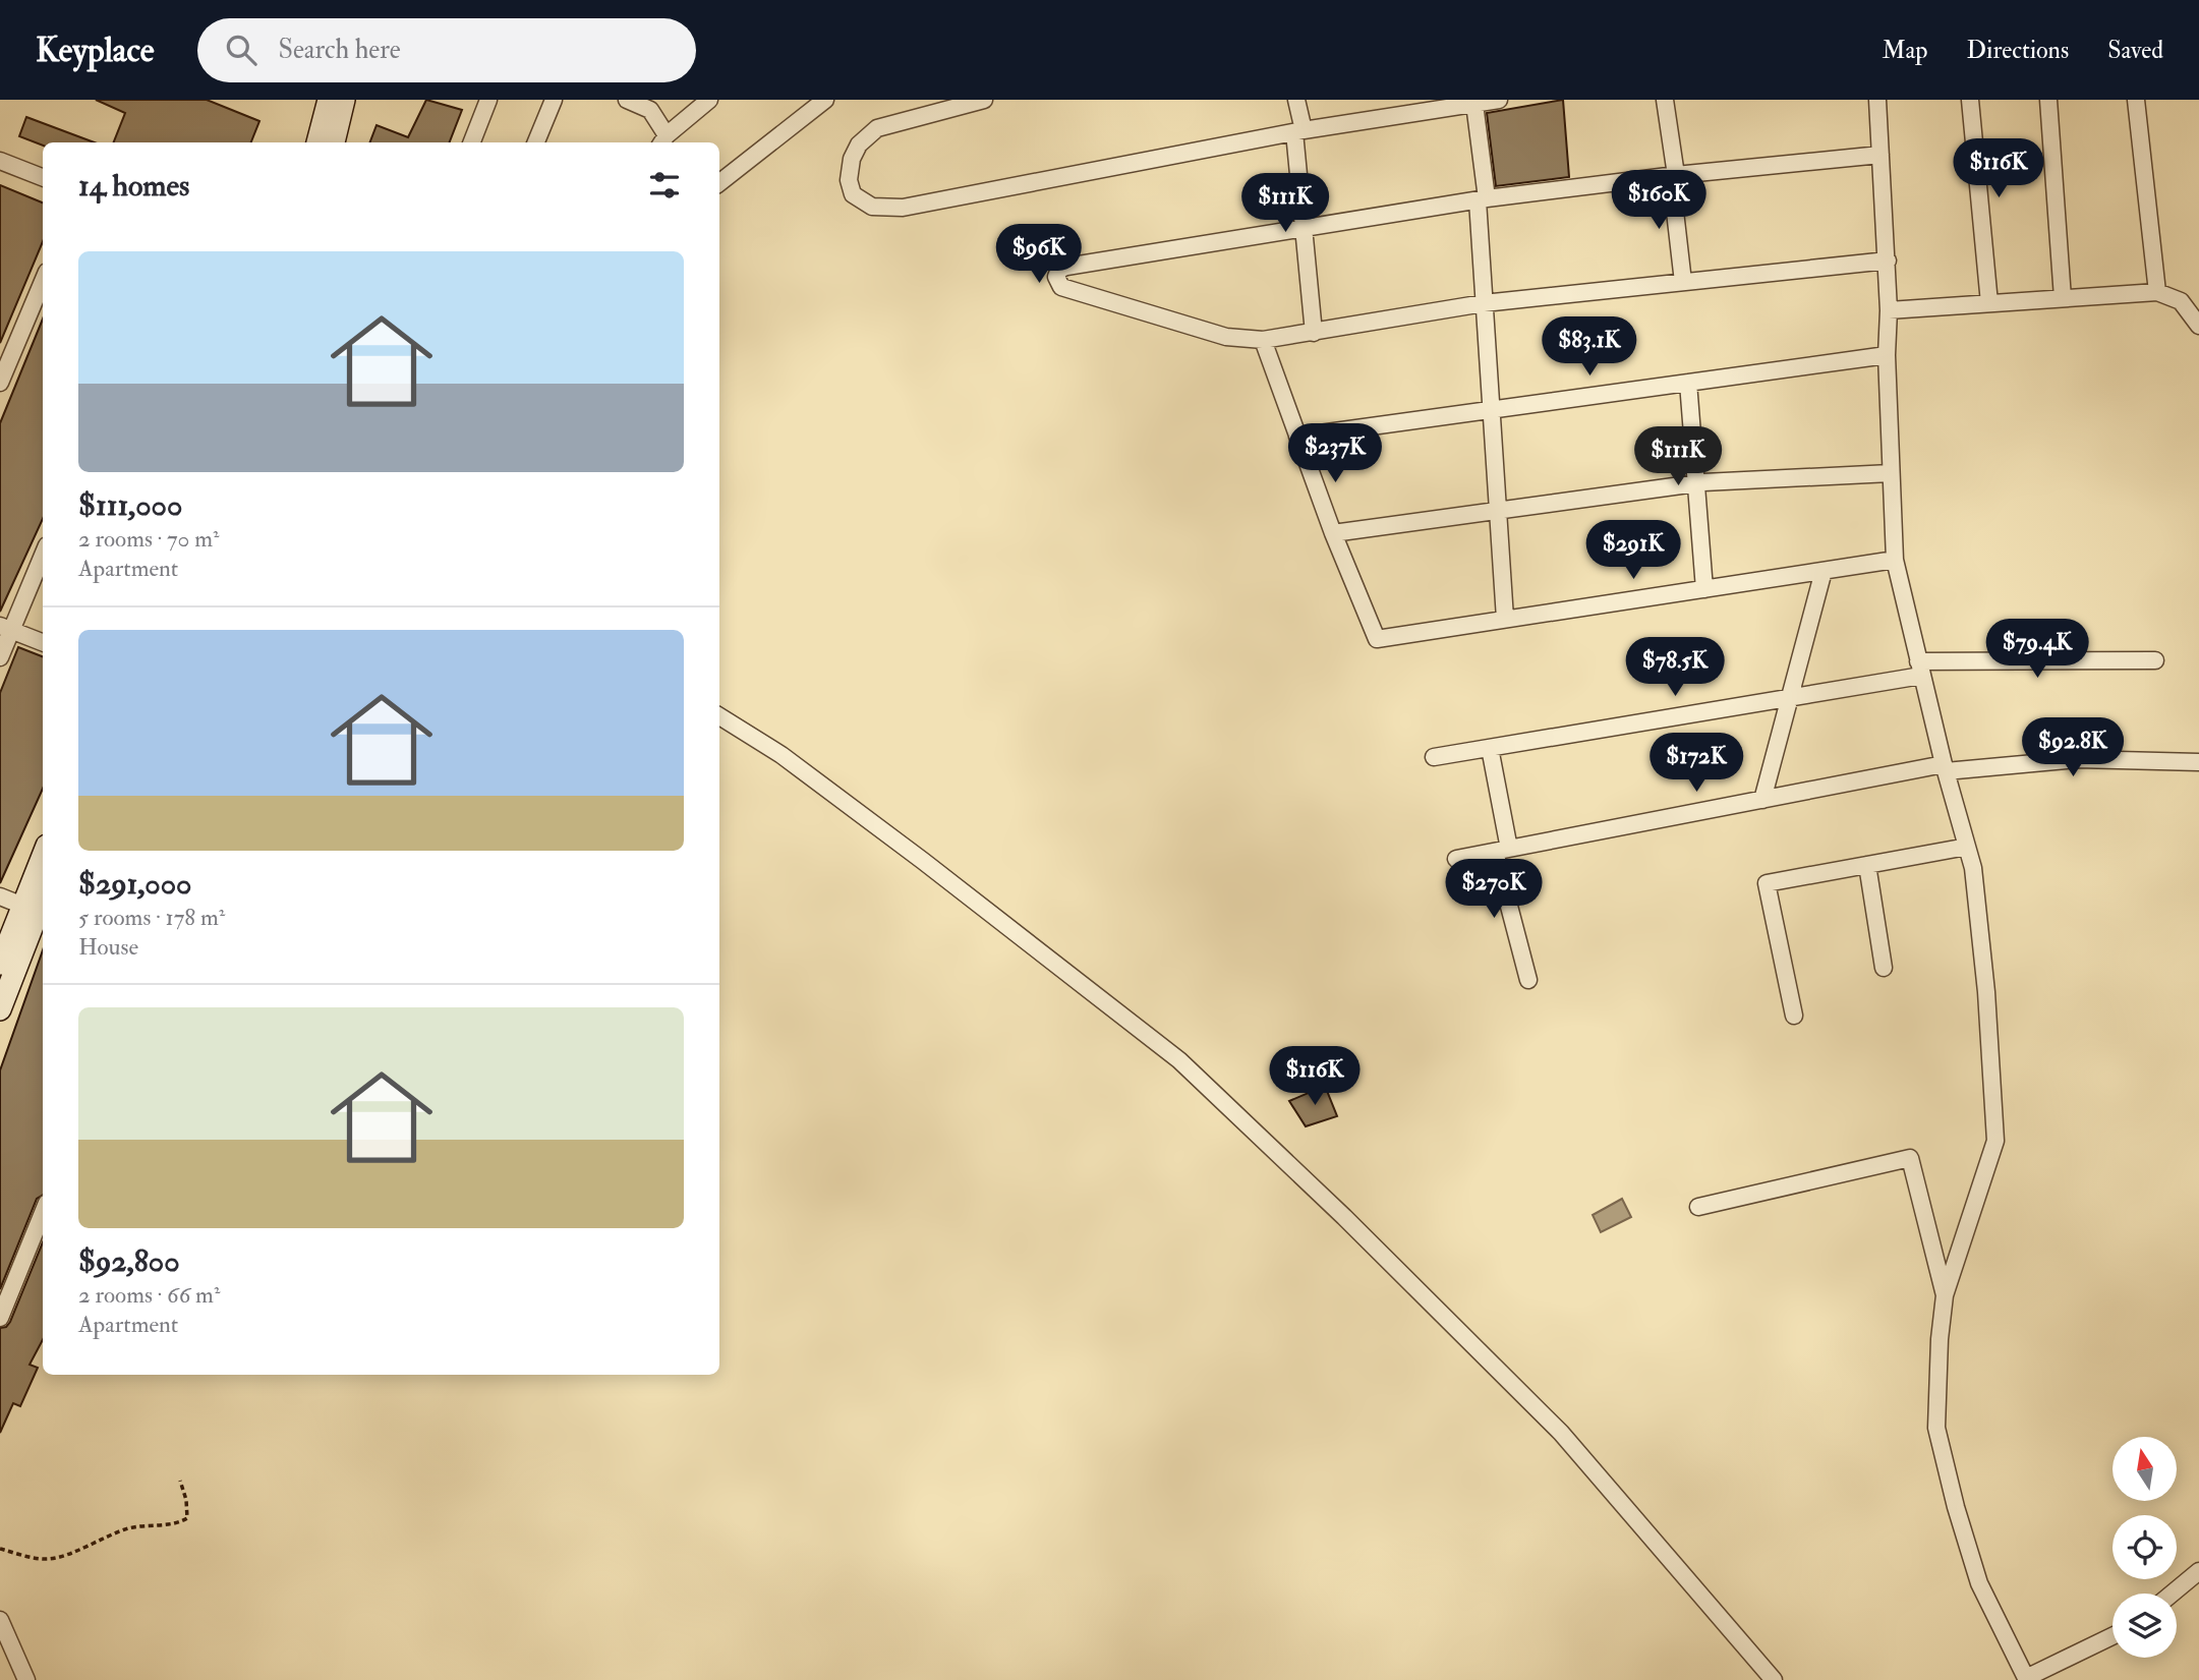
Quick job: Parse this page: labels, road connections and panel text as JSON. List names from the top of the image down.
{
  "north": "top",
  "page": {
    "header": "Keyplace",
    "search": "Search here",
    "nav": ["Map", "Directions", "Saved"],
    "price": [
      "$116K",
      "$160K",
      "$111K",
      "$96K",
      "$83.1K",
      "$237K",
      "$111K",
      "$291K",
      "$79.4K",
      "$78.5K",
      "$92.8K",
      "$172K",
      "$270K",
      "$116K"
    ],
    "heading": "14 homes",
    "list": [
      {
        "name": "$111,000",
        "note": "2 rooms · 70 m² · Apartment"
      },
      {
        "name": "$291,000",
        "note": "5 rooms · 178 m² · House"
      },
      {
        "name": "$92,800",
        "note": "2 rooms · 66 m² · Apartment"
      }
    ]
  }
}
